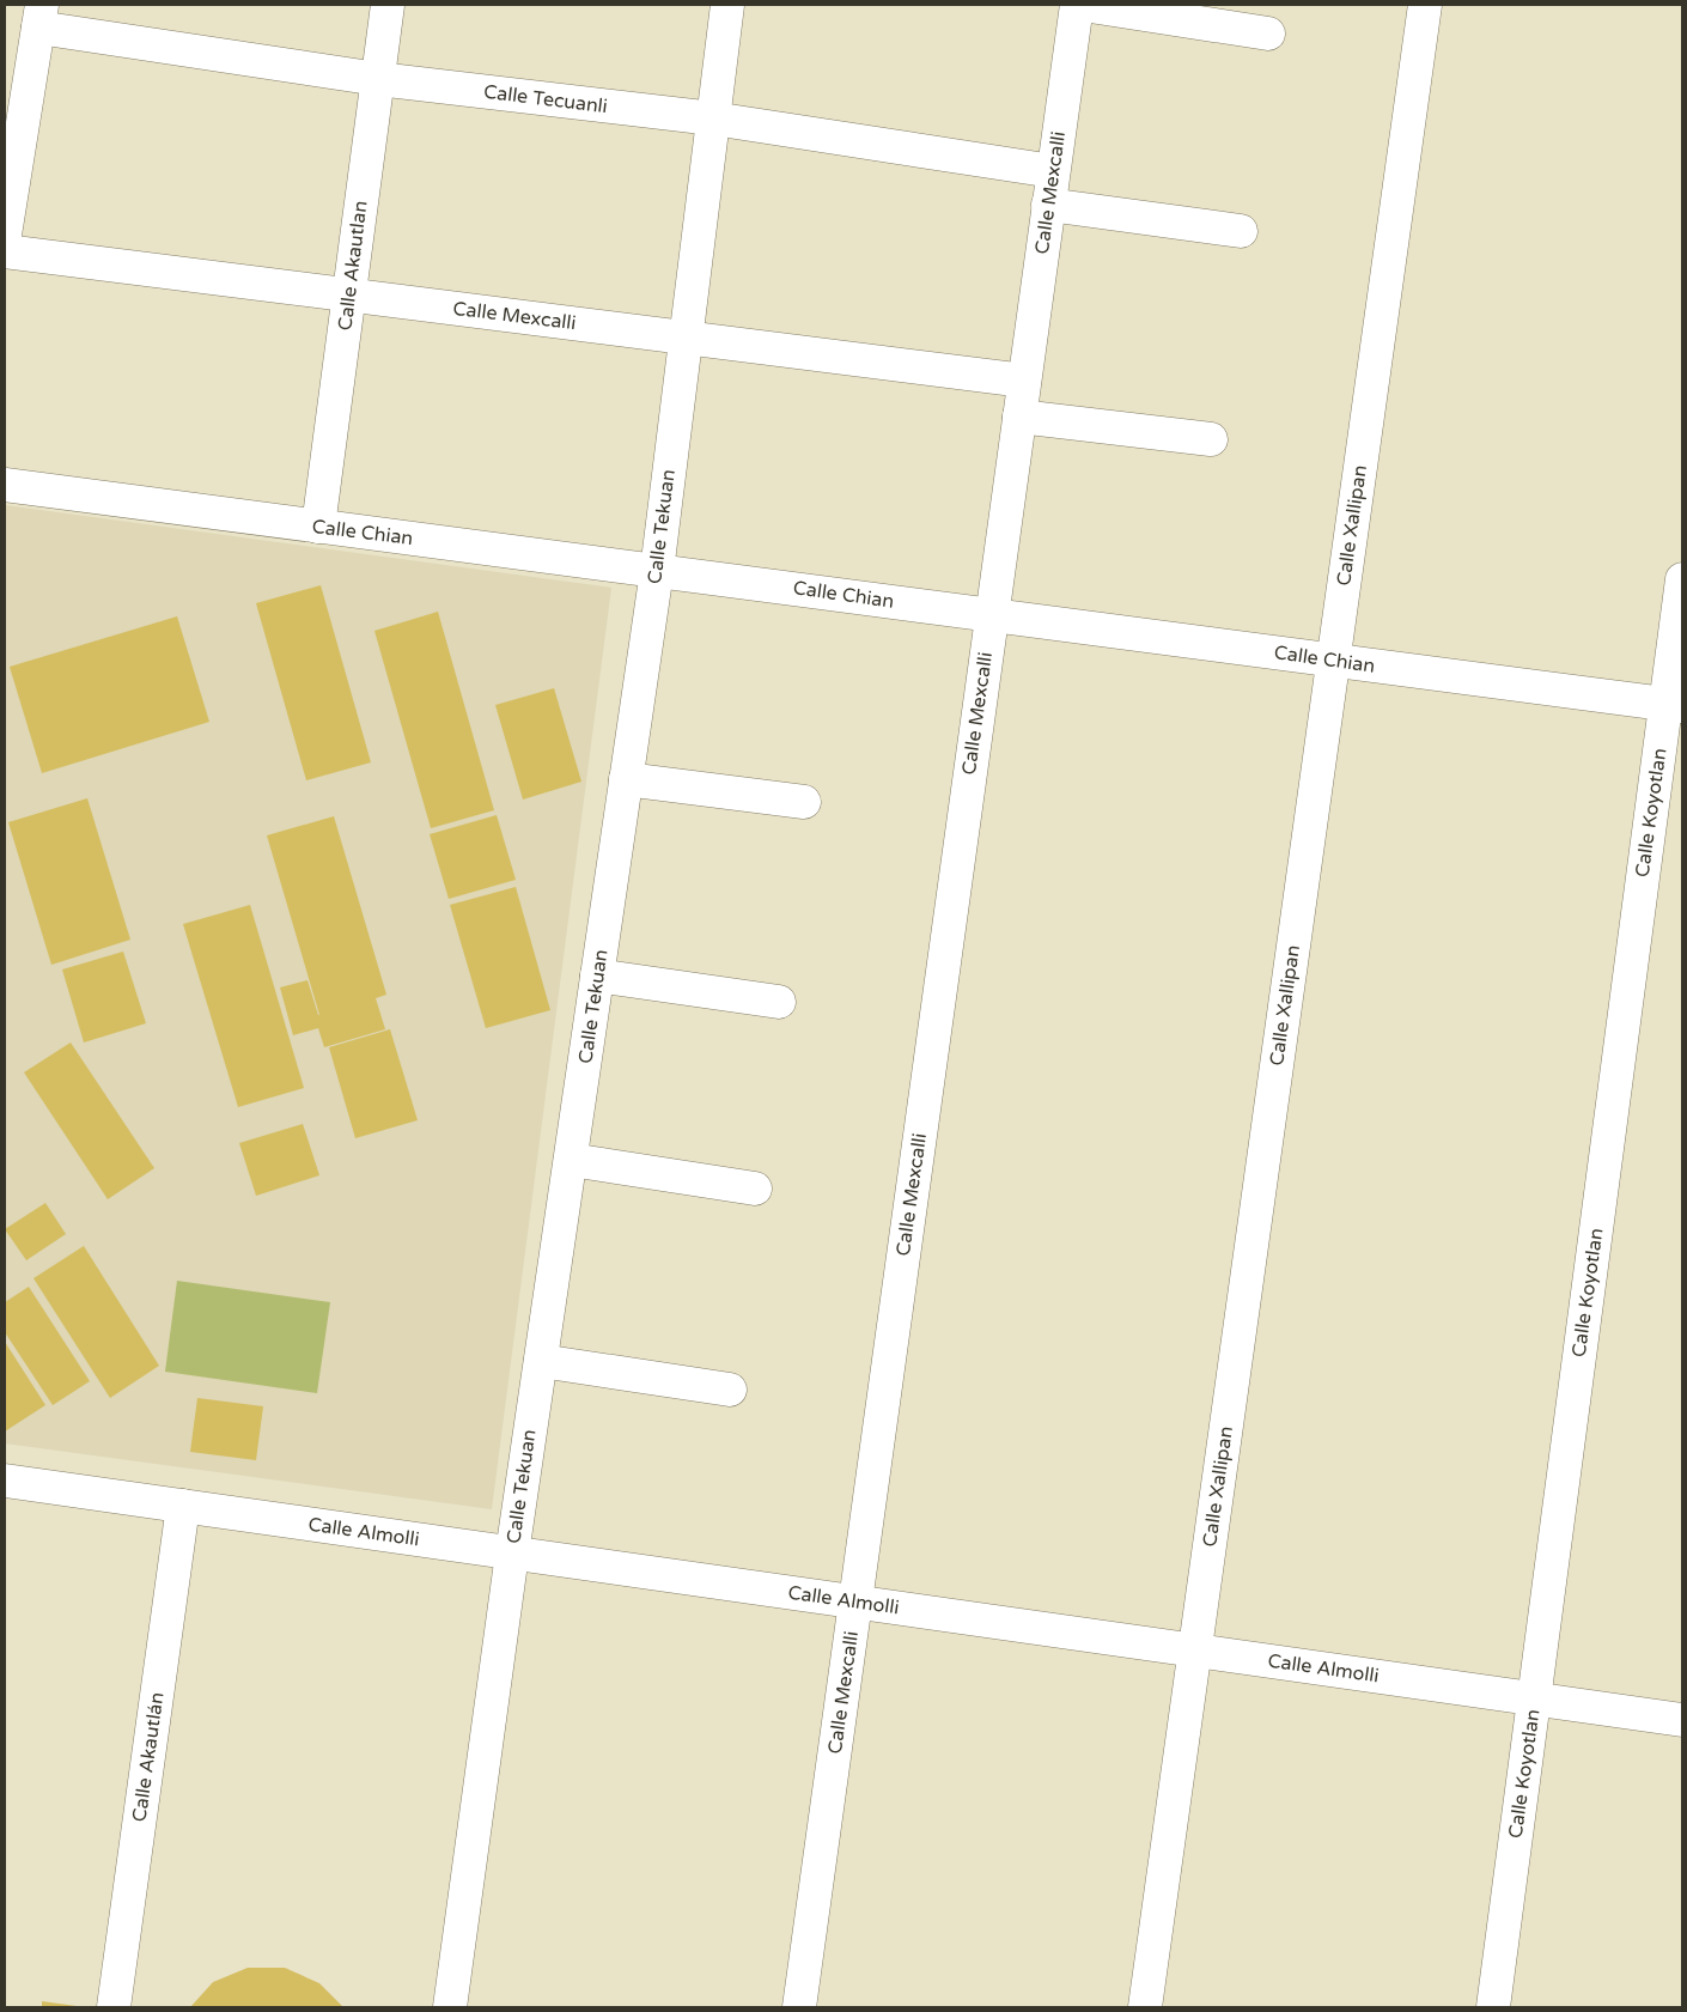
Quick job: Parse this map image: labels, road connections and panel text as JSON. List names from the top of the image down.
{
  "streets": {
    "street": [
      "Calle Tecuanli",
      "Calle Mexcalli",
      "Calle Akautlan",
      "Calle Xallipan",
      "Calle Tekuan",
      "Calle Chian",
      "Calle Koyotlan",
      "Calle Almolli",
      "Calle Akautlán"
    ]
  },
  "crossings": [
    ["Calle Tecuanli", "Calle Mexcalli"],
    ["Calle Tecuanli", "Calle Akautlan"],
    ["Calle Tecuanli", "Calle Tekuan"],
    ["Calle Mexcalli", "Calle Akautlan"],
    ["Calle Mexcalli", "Calle Tekuan"],
    ["Calle Mexcalli", "Calle Chian"],
    ["Calle Mexcalli", "Calle Almolli"],
    ["Calle Akautlan", "Calle Chian"],
    ["Calle Xallipan", "Calle Chian"],
    ["Calle Xallipan", "Calle Almolli"],
    ["Calle Tekuan", "Calle Chian"],
    ["Calle Tekuan", "Calle Almolli"],
    ["Calle Chian", "Calle Koyotlan"],
    ["Calle Koyotlan", "Calle Almolli"],
    ["Calle Almolli", "Calle Akautlán"]
  ]
}
